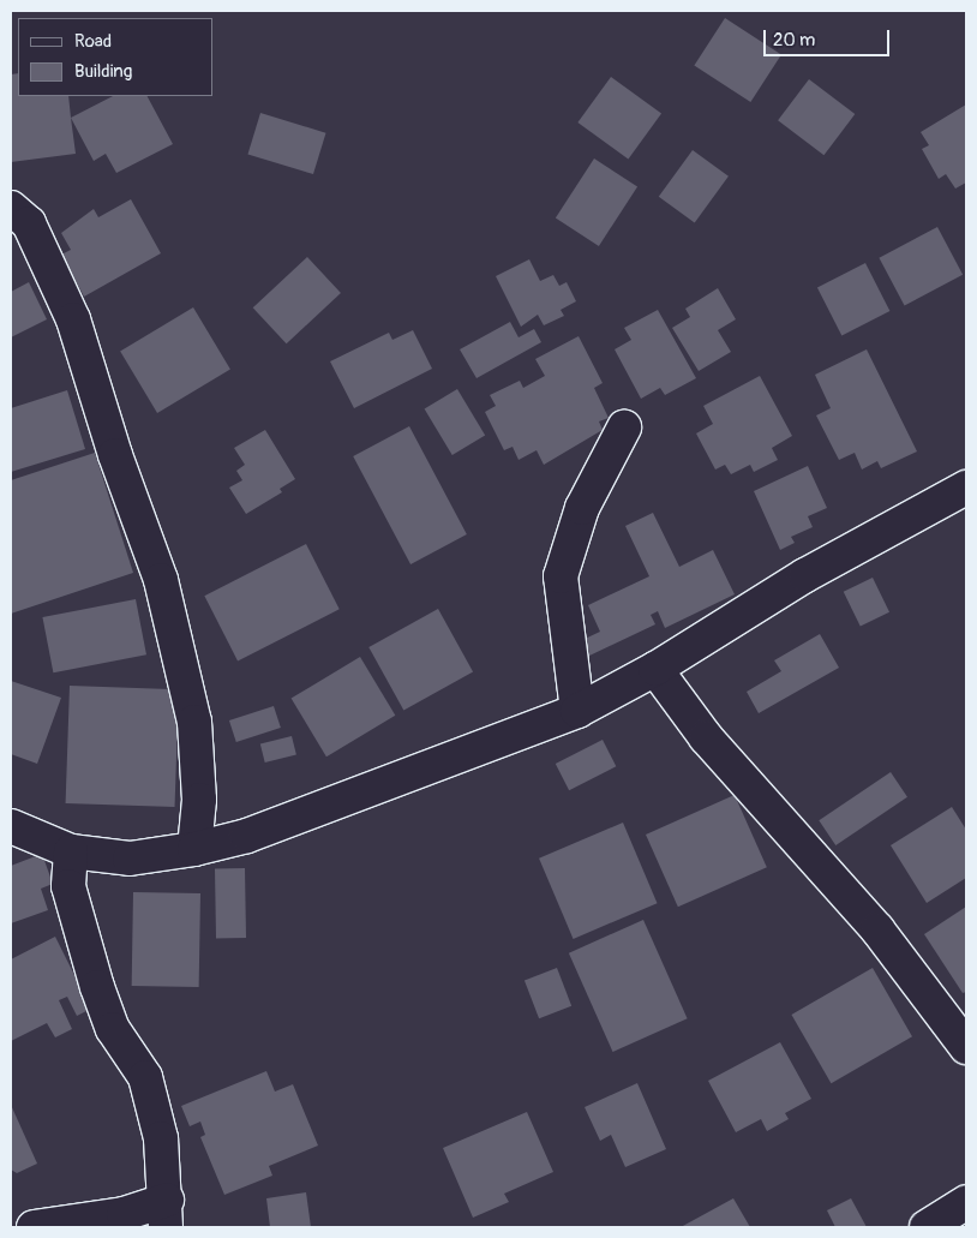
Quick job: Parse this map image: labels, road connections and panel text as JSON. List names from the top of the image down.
{
  "legend": ["Road", "Building"],
  "scale_bar": "20 m"
}
